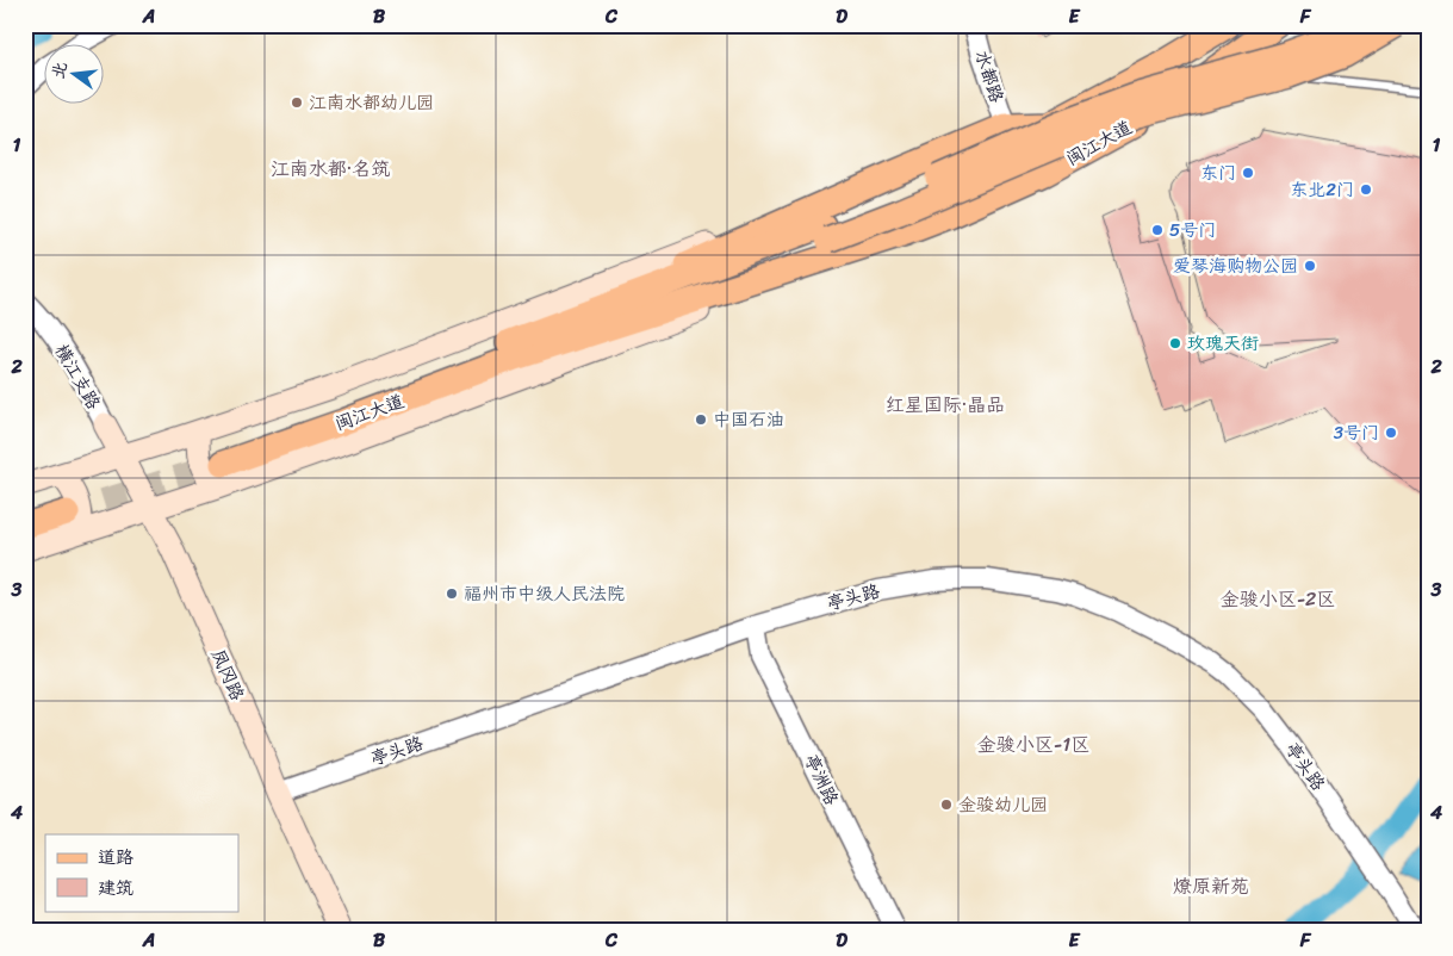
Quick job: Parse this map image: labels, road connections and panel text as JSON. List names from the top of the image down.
{
  "streets": {
    "main road": ["闽江大道", "凤冈路"],
    "street": [
      "水都路",
      "横江支路",
      "亭头路",
      "亭洲路"
    ]
  },
  "crossings": [
    ["横江支路", "凤冈路"],
    ["亭头路", "凤冈路"],
    ["亭头路", "亭洲路"]
  ],
  "districts": [
    "江南水都·名筑",
    "红星国际·晶品",
    "金骏小区-2区",
    "金骏小区-1区",
    "燎原新苑"
  ],
  "places": [
    "江南水都幼儿园",
    "东门",
    "东北2门",
    "5号门",
    "爱琴海购物公园",
    "玫瑰天街",
    "中国石油",
    "3号门",
    "福州市中级人民法院",
    "金骏幼儿园"
  ],
  "legend": ["道路", "建筑"],
  "north": "left",
  "grid": {
    "columns": [
      "A",
      "B",
      "C",
      "D",
      "E",
      "F"
    ],
    "rows": [
      "1",
      "2",
      "3",
      "4"
    ]
  }
}
